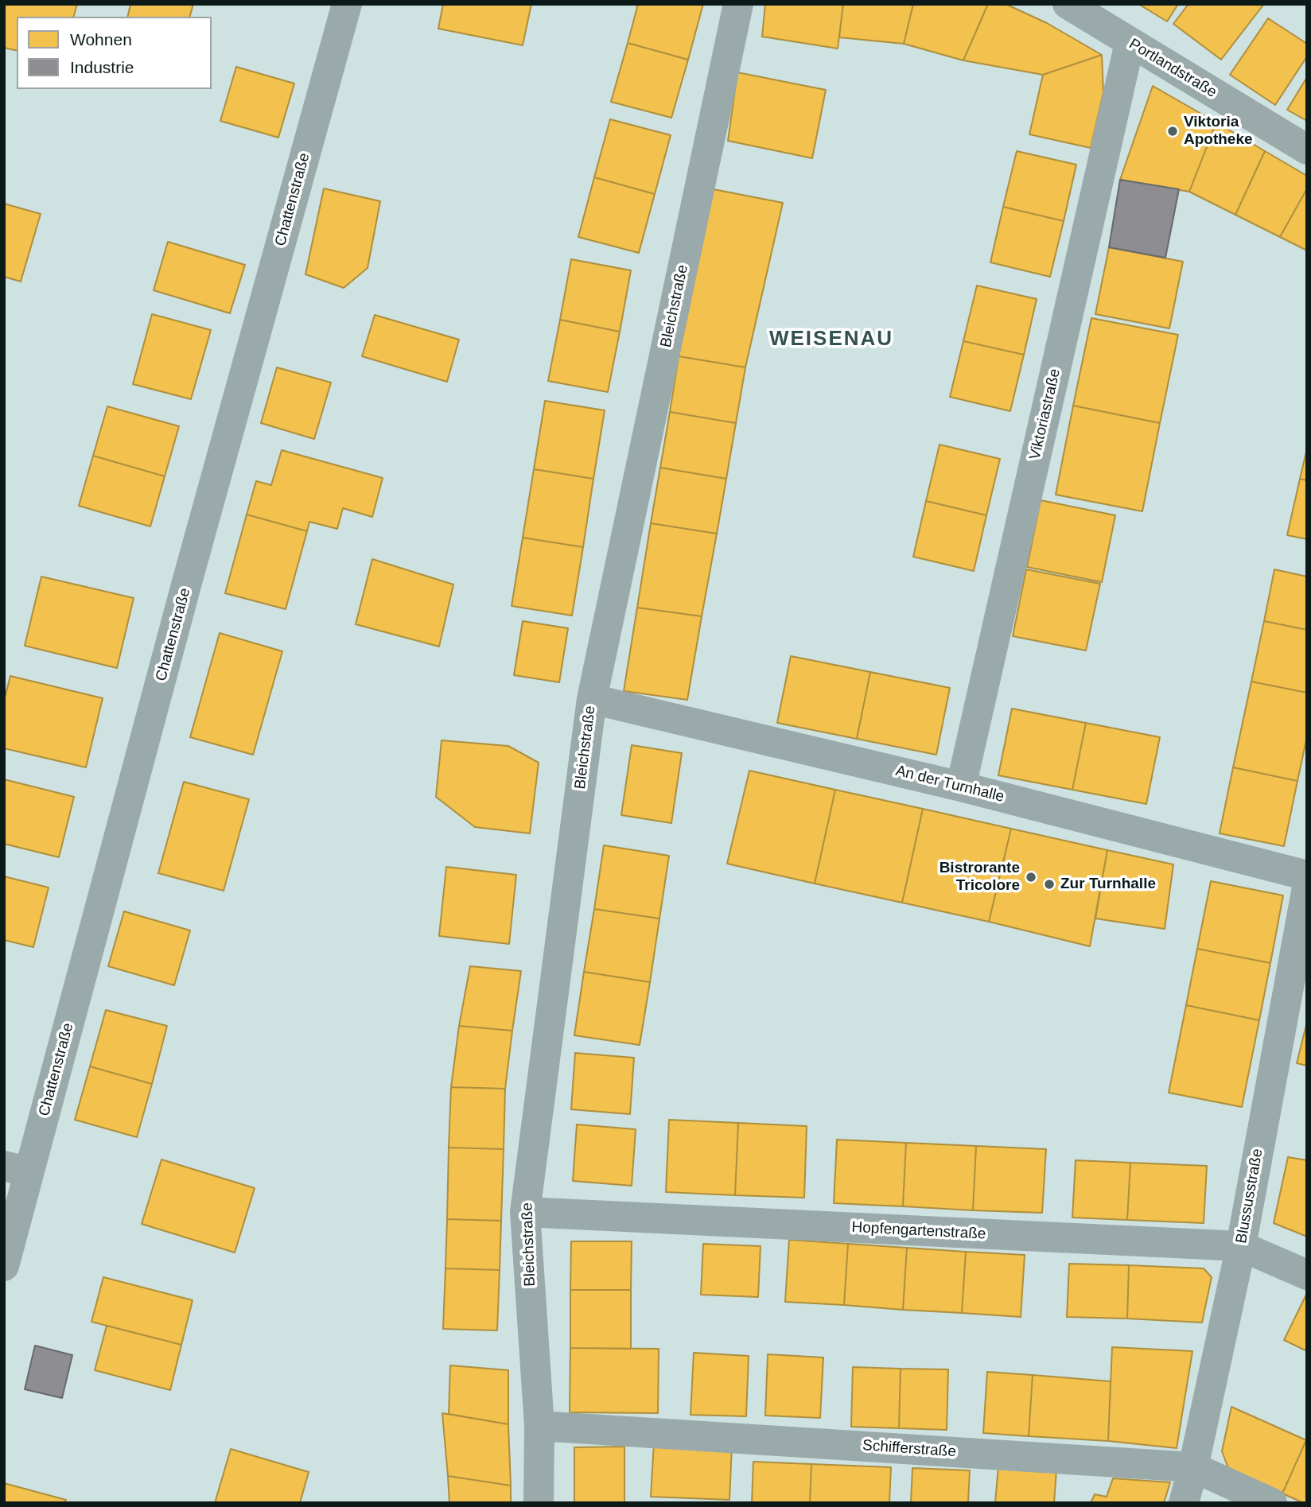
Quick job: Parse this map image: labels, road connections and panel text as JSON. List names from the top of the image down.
{
  "streets": {
    "street": [
      "Portlandstraße",
      "Chattenstraße",
      "Bleichstraße",
      "Viktoriastraße",
      "An der Turnhalle",
      "Blussusstraße",
      "Hopfengartenstraße",
      "Schifferstraße"
    ]
  },
  "crossings": [
    ["Portlandstraße", "Viktoriastraße"],
    ["Bleichstraße", "An der Turnhalle"],
    ["Bleichstraße", "Hopfengartenstraße"],
    ["Bleichstraße", "Schifferstraße"],
    ["Viktoriastraße", "An der Turnhalle"],
    ["Blussusstraße", "Hopfengartenstraße"],
    ["Blussusstraße", "Schifferstraße"]
  ],
  "districts": ["WEISENAU"],
  "places": ["Viktoria Apotheke", "Bistrorante Tricolore", "Zur Turnhalle"],
  "legend": ["Wohnen", "Industrie"]
}
